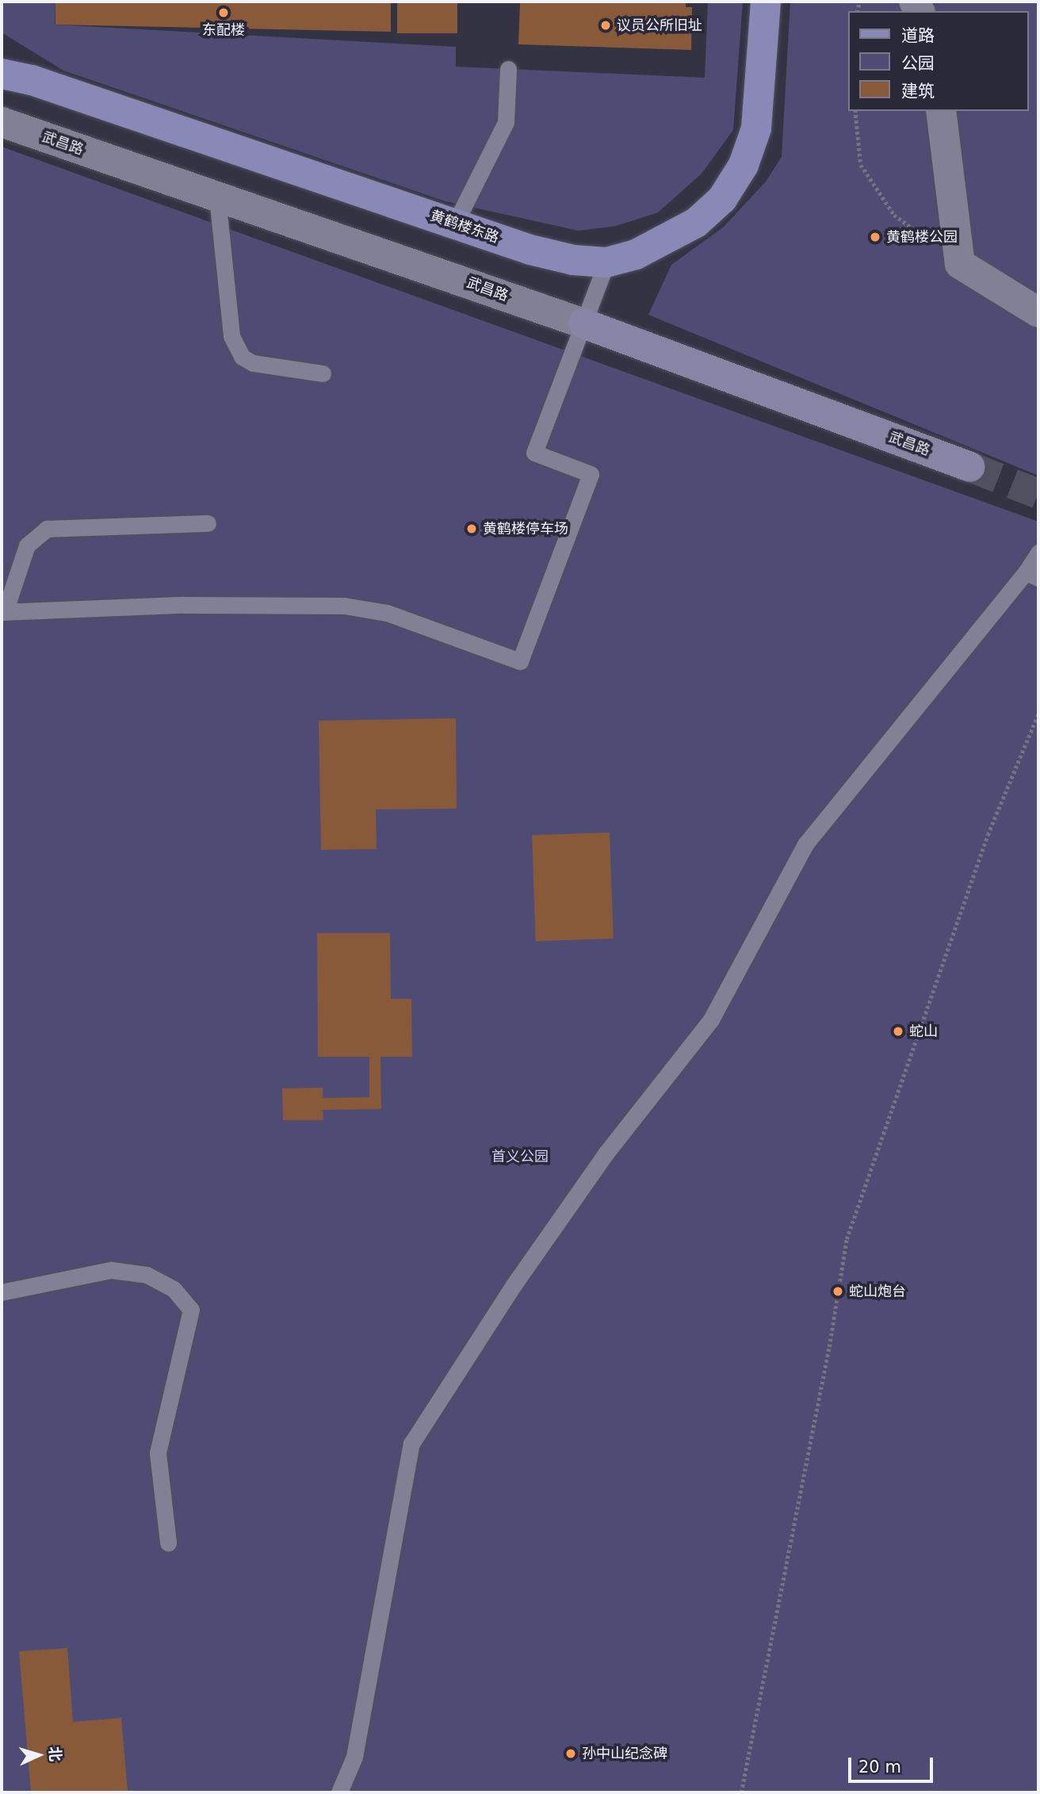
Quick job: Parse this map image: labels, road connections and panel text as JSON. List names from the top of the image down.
{
  "streets": {
    "main road": ["黄鹤楼东路"],
    "street": ["武昌路"]
  },
  "parks": ["首义公园"],
  "places": [
    "东配楼",
    "议员公所旧址",
    "黄鹤楼公园",
    "黄鹤楼停车场",
    "蛇山",
    "蛇山炮台",
    "孙中山纪念碑"
  ],
  "legend": ["道路", "公园", "建筑"],
  "scale_bar": "20 m",
  "north": "right"
}
